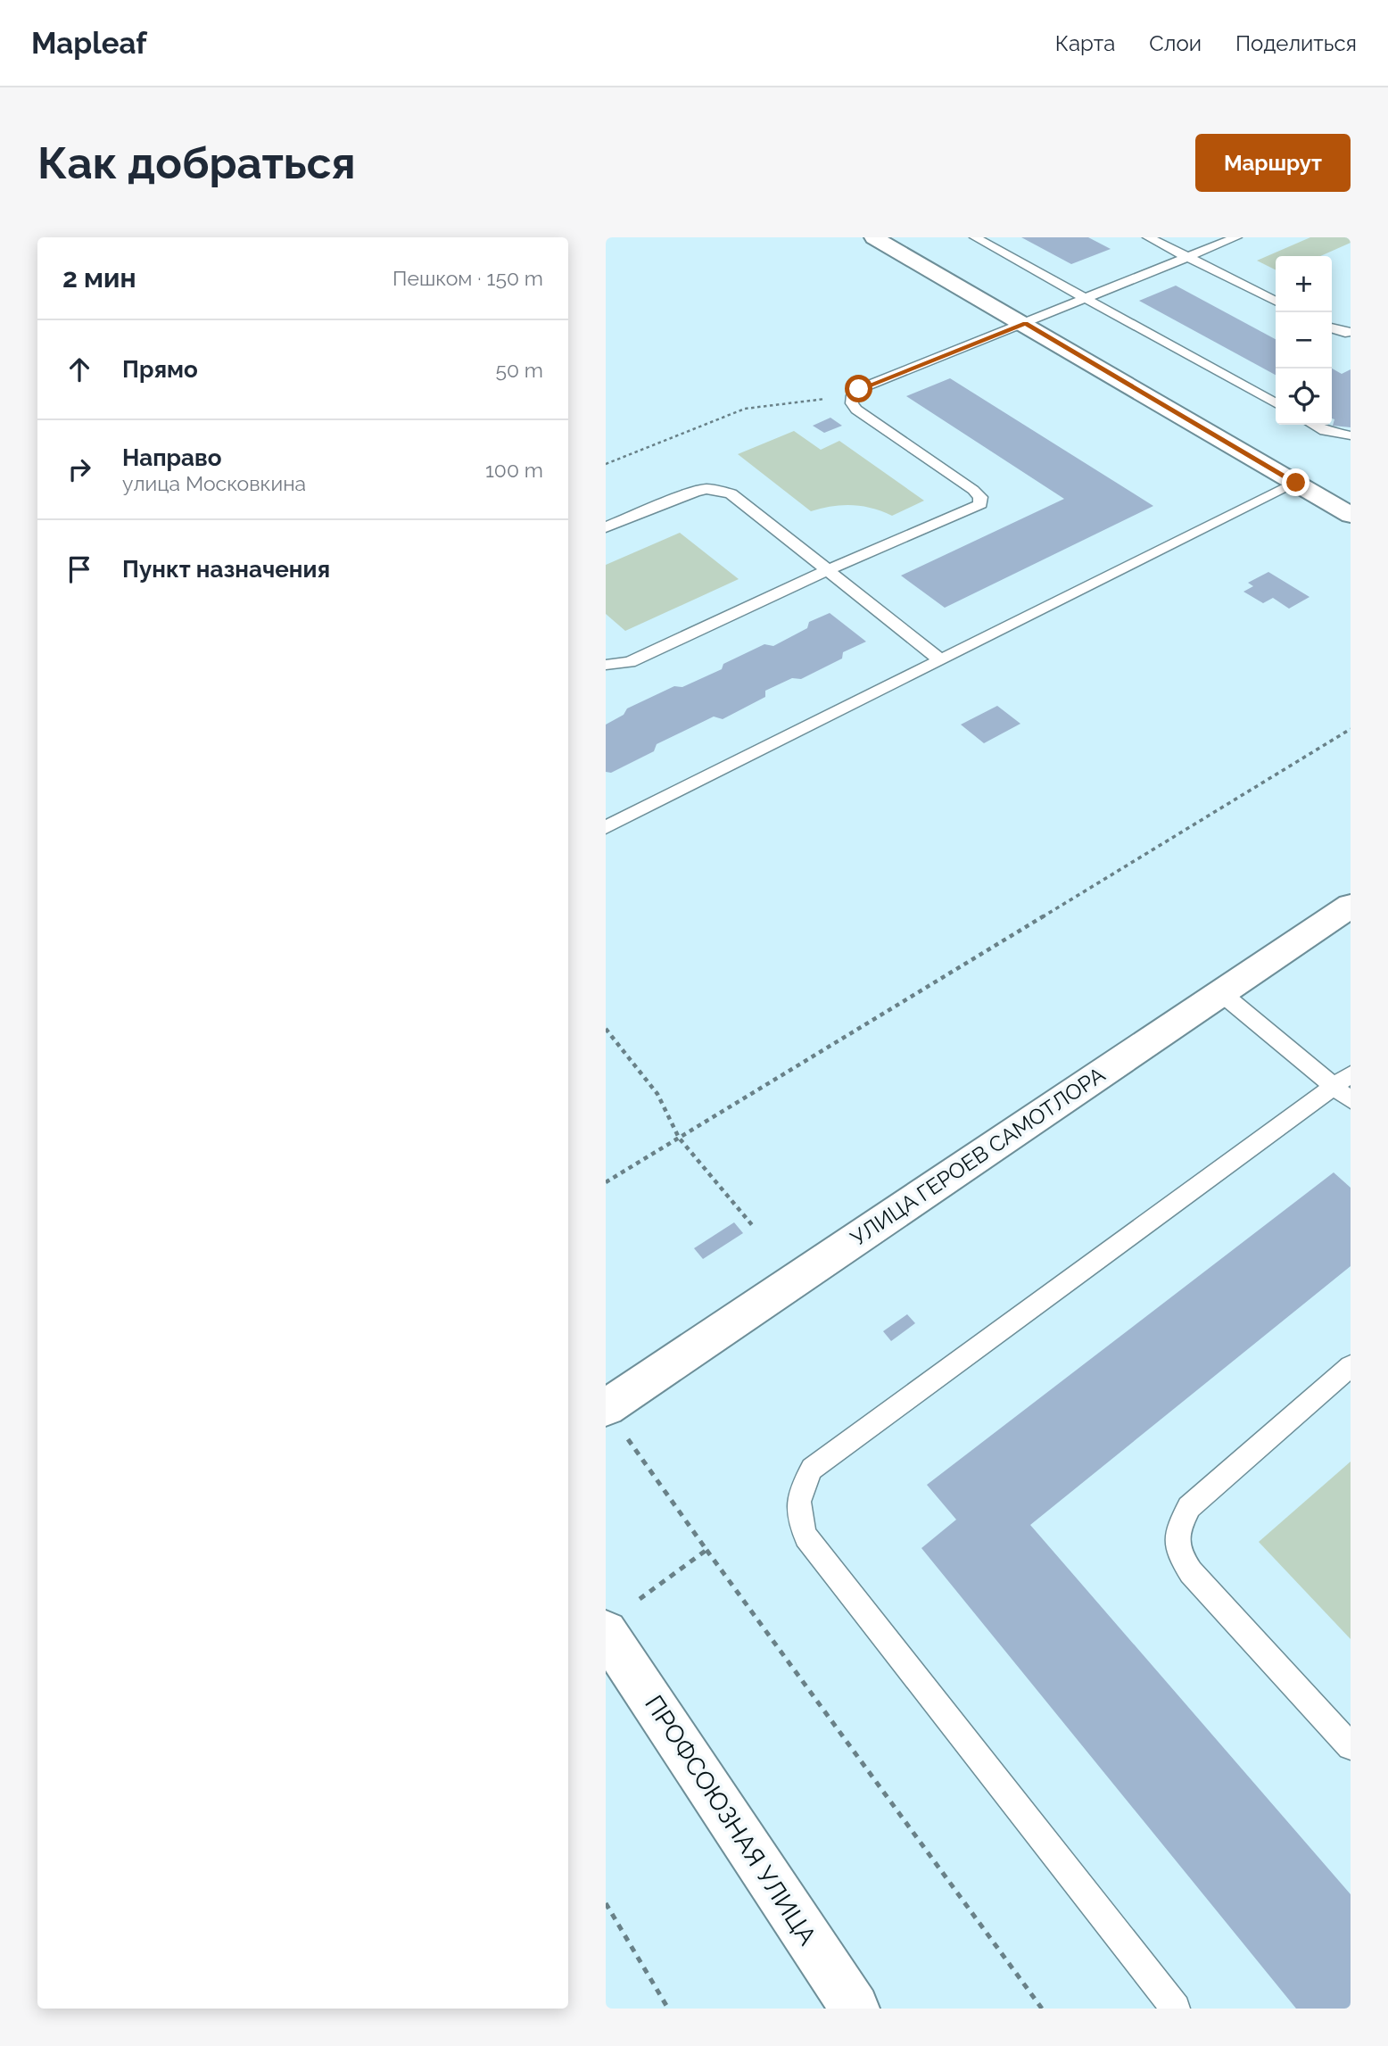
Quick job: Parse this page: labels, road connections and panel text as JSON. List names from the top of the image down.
{
  "streets": {
    "main road": ["УЛИЦА ГЕРОЕВ САМОТЛОРА", "ПРОФСОЮЗНАЯ УЛИЦА"]
  },
  "page": {
    "header": "Mapleaf",
    "nav": ["Карта", "Слои", "Поделиться"],
    "buttons": "Маршрут",
    "title": "Как добраться",
    "heading": ["2 мин", "Пешком · 150 m"],
    "map_buttons": ["+", "−"],
    "list": [
      ["Прямо", "50 m"],
      ["Направо", "улица Московкина", "100 m"],
      "Пункт назначения"
    ]
  }
}
